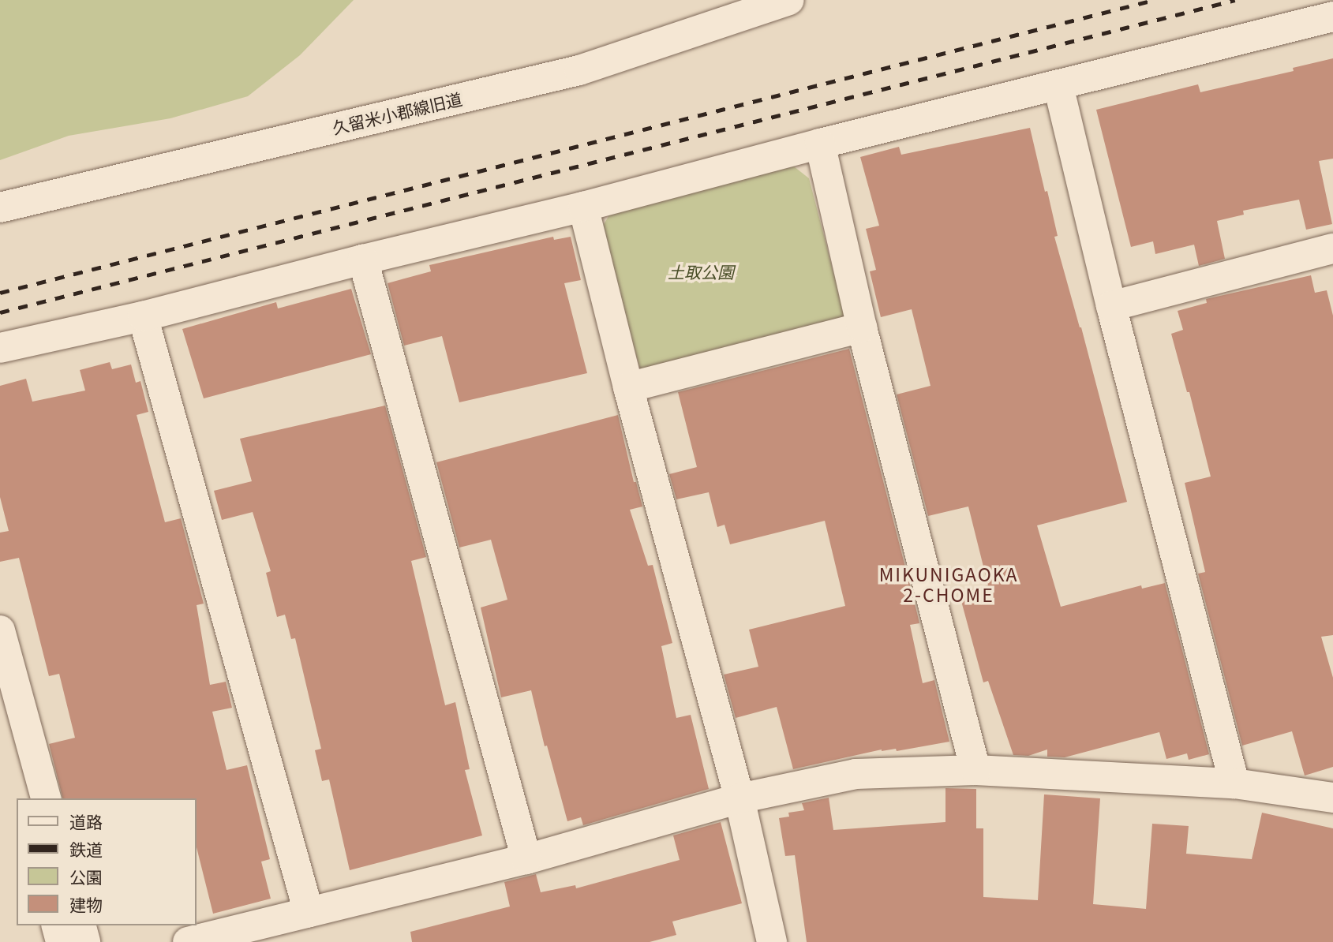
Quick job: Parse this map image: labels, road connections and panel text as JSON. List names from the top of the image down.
{
  "streets": {
    "street": ["久留米小郡線旧道"]
  },
  "districts": ["MIKUNIGAOKA 2-CHOME"],
  "parks": ["土取公園"],
  "legend": [
    "道路",
    "鉄道",
    "公園",
    "建物"
  ]
}
